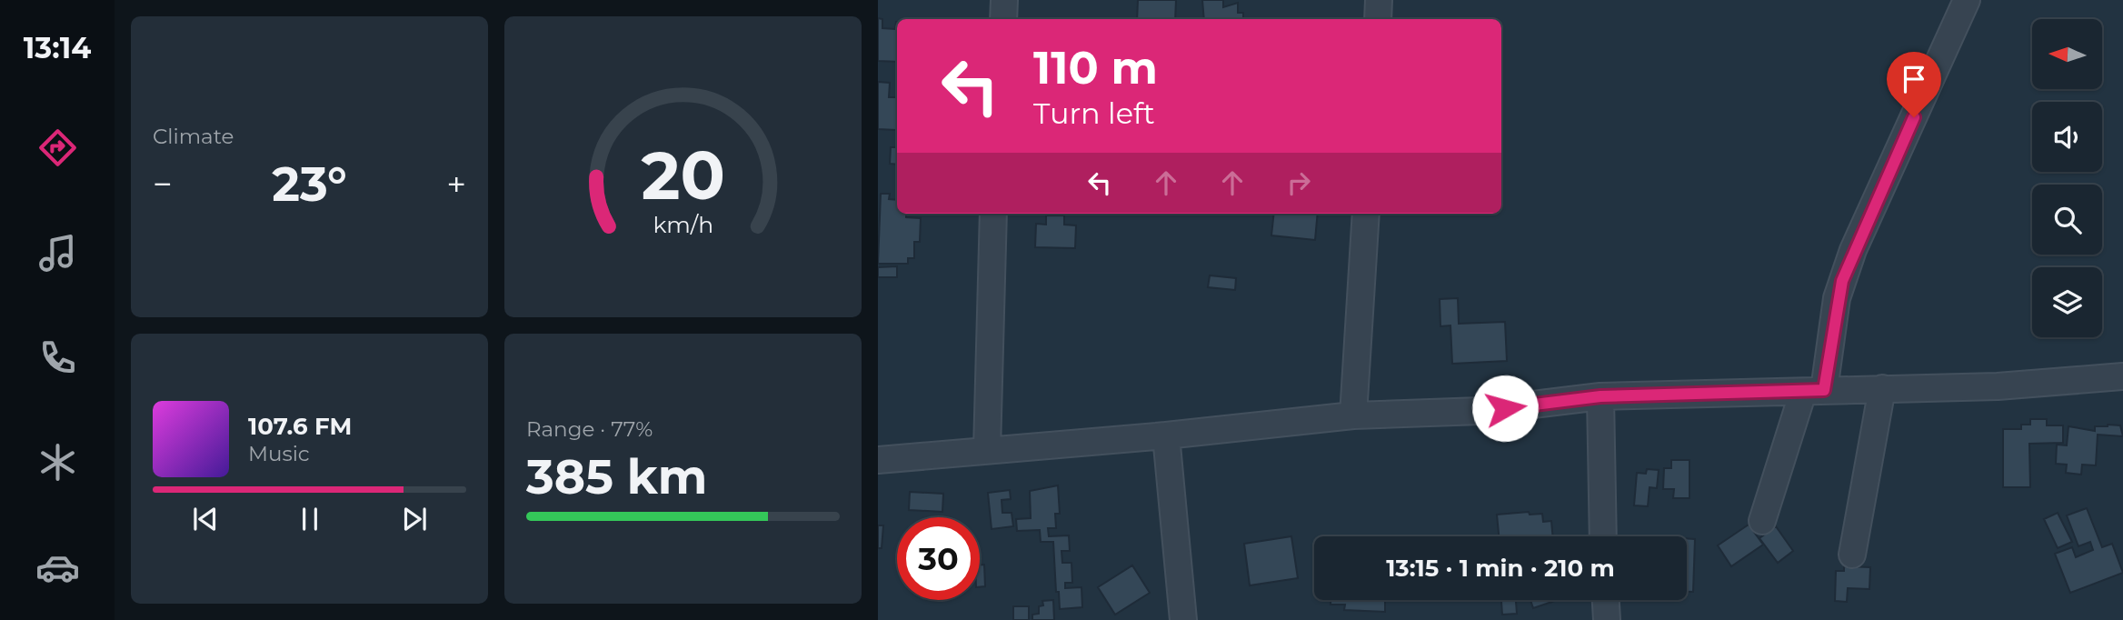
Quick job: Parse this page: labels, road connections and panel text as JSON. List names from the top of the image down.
{
  "north": "left",
  "page": {
    "tabs": "13:14",
    "tile": [
      "Climate",
      ["Range · 77%", "385 km"]
    ],
    "turn": ["110 m", "Turn left"],
    "heat": ["−", "23°", "+"],
    "song": ["107.6 FM", "Music"],
    "limit": "30",
    "trip": "13:15 · 1 min · 210 m",
    "gauge": ["20", "km/h"]
  }
}
